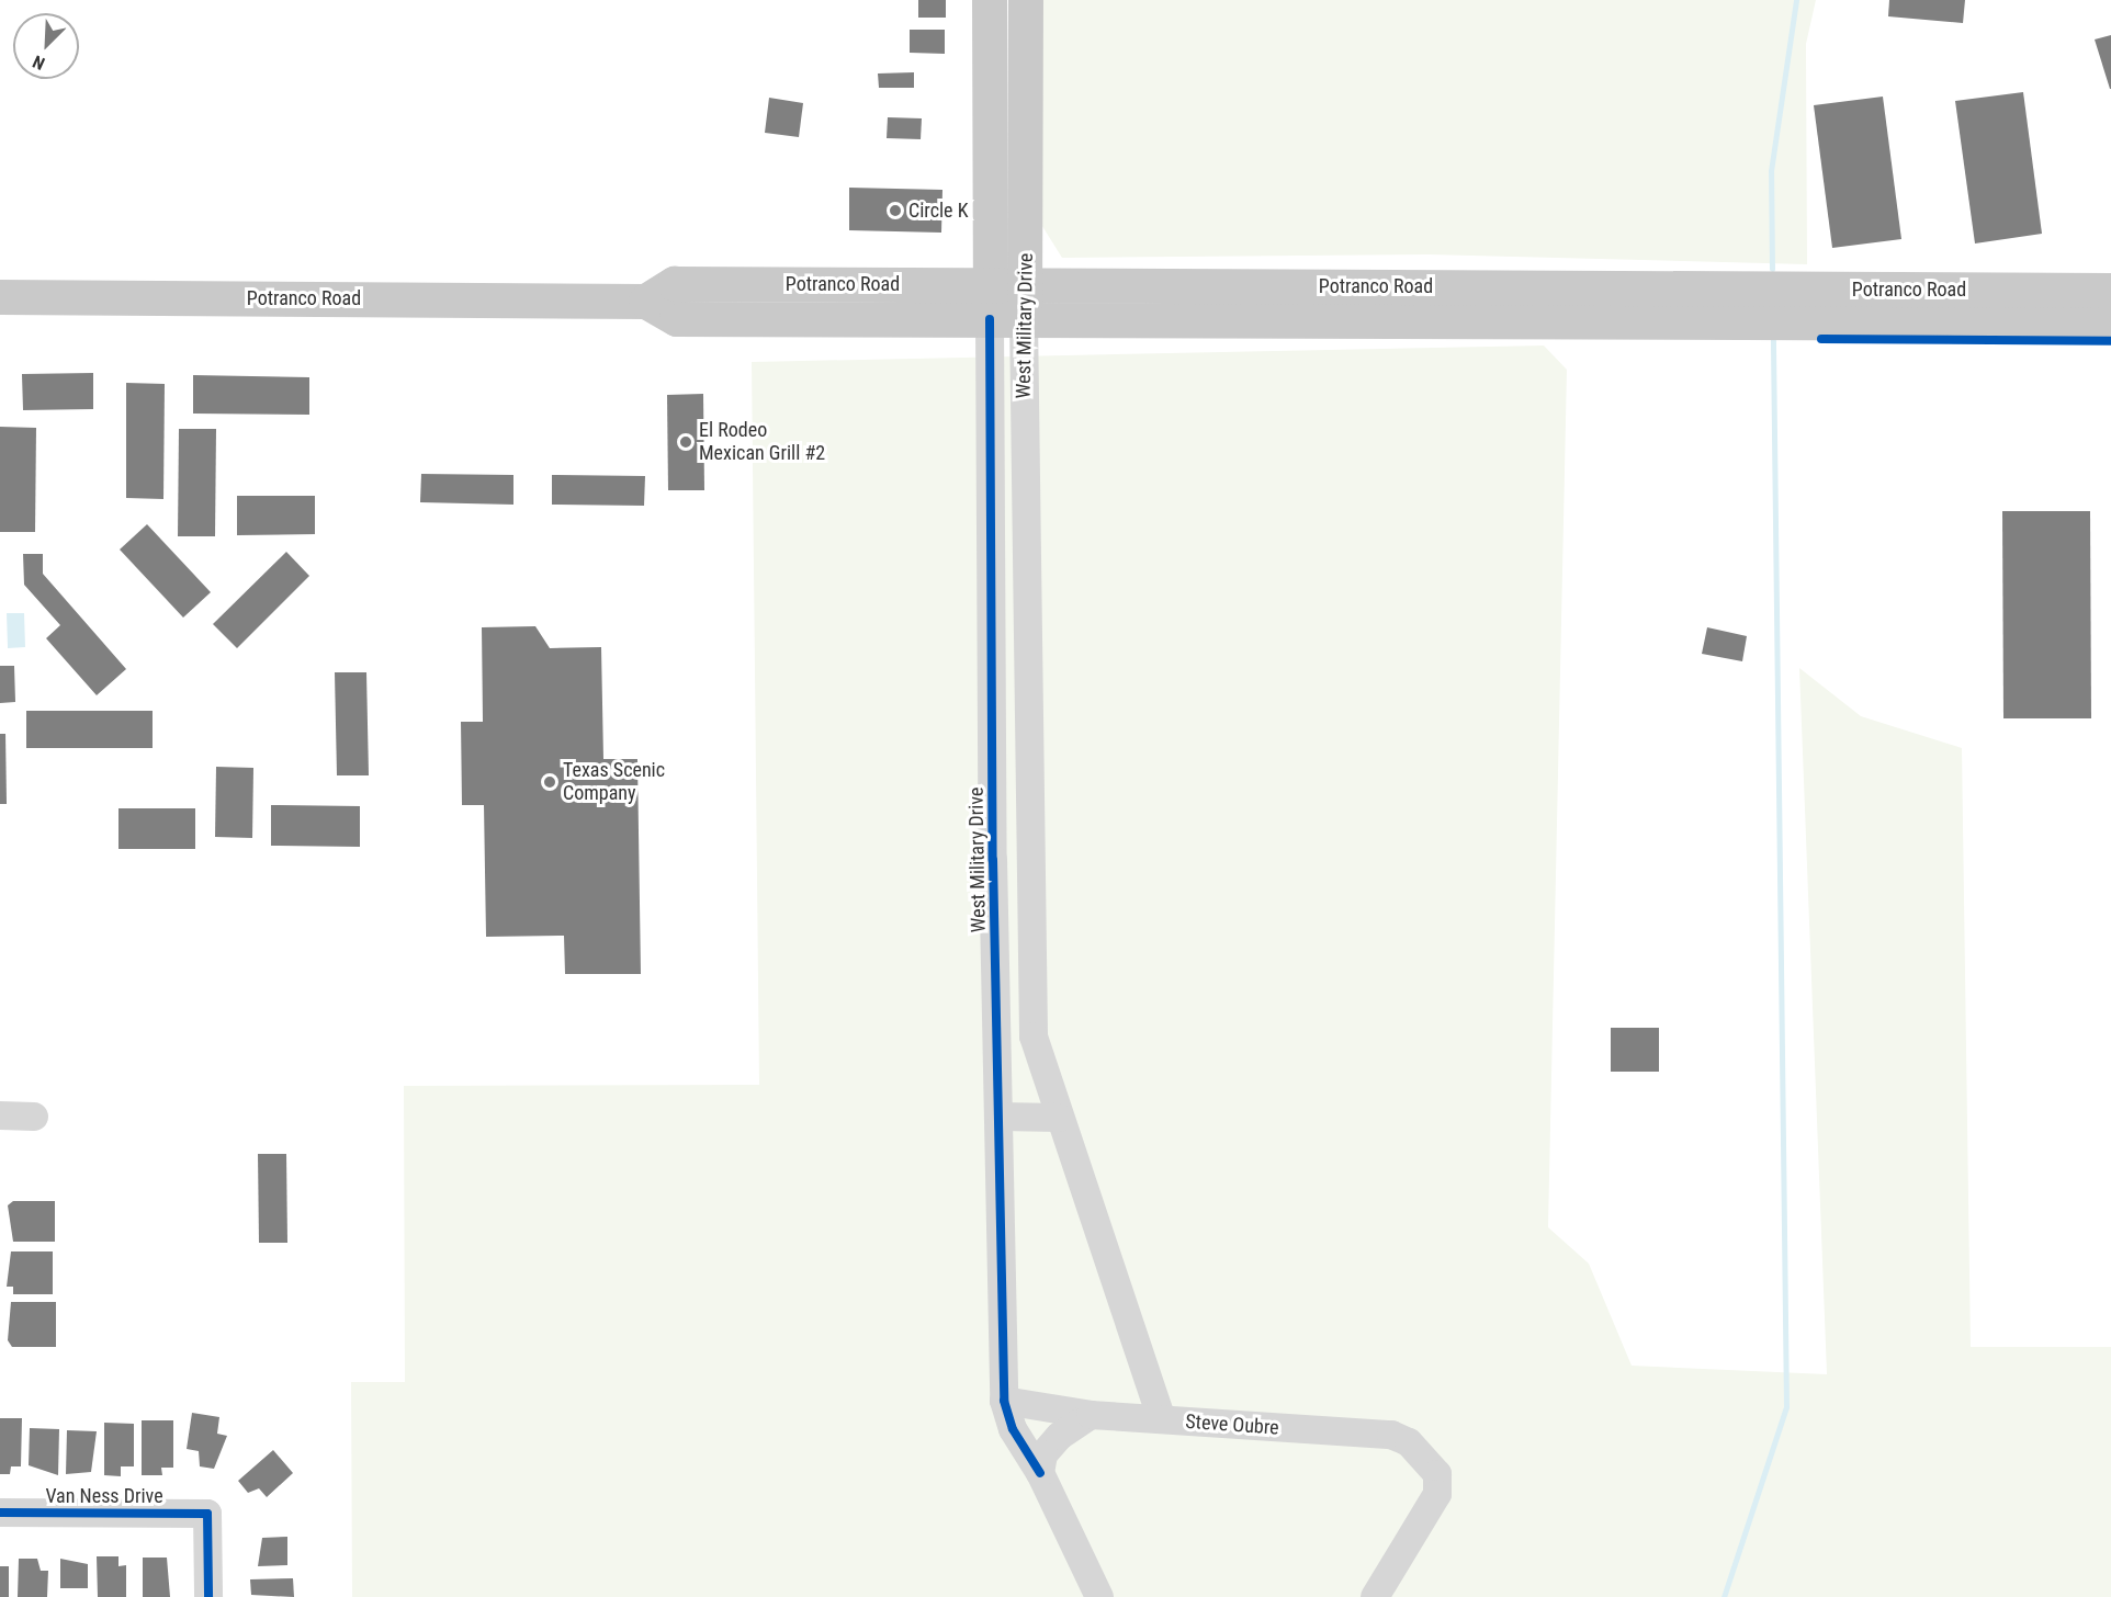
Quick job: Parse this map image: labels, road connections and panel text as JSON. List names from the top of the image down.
{
  "streets": {
    "main road": ["Potranco Road", "West Military Drive"],
    "street": ["Steve Oubre", "Van Ness Drive"]
  },
  "crossings": [
    ["Potranco Road", "West Military Drive"],
    ["West Military Drive", "Steve Oubre"]
  ],
  "places": ["Circle K", "El Rodeo Mexican Grill #2", "Texas Scenic Company"],
  "north": "bottom left"
}
